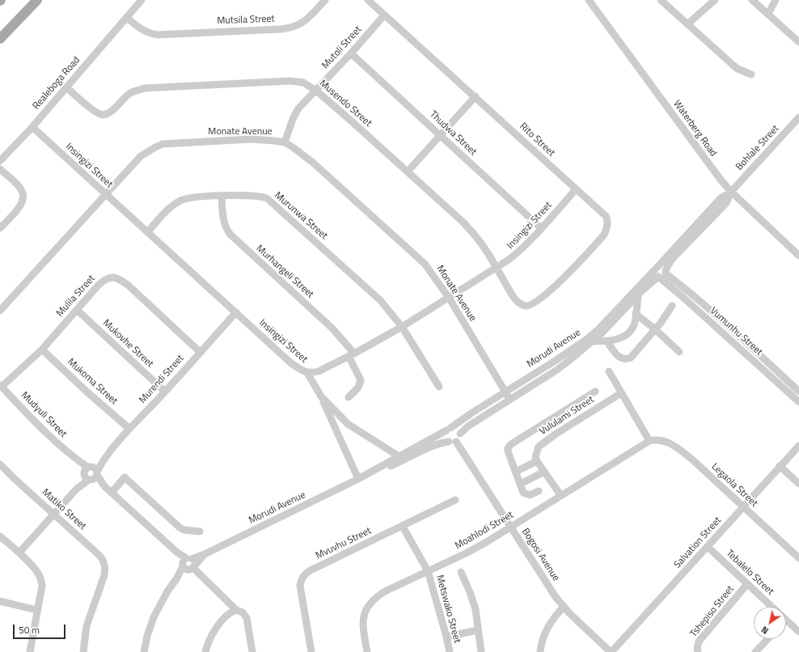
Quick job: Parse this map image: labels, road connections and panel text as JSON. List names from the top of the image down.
{
  "streets": {
    "street": [
      "Mutsila Street",
      "Mutoli Street",
      "Realeboga Road",
      "Musendo Street",
      "Waterberg Road",
      "Monate Avenue",
      "Thudwa Street",
      "Rito Street",
      "Bohlale Street",
      "Insingizi Street",
      "Murunwa Street",
      "Murhangeli Street",
      "Mulila Street",
      "Vumunhu Street",
      "Mukovhe Street",
      "Morudi Avenue",
      "Murendi Street",
      "Mukoma Street",
      "Mudyuli Street",
      "Vululami Street",
      "Legaola Street",
      "Matiko Street",
      "Moahlodi Street",
      "Salvation Street",
      "Mvuvhu Street",
      "Bogosi Avenue",
      "Tebalelo Street",
      "Metswako Street",
      "Tshepiso Street"
    ]
  },
  "crossings": [
    ["Mutsila Street", "Realeboga Road"],
    ["Mutoli Street", "Musendo Street"],
    ["Mutoli Street", "Monate Avenue"],
    ["Mutoli Street", "Thudwa Street"],
    ["Mutoli Street", "Rito Street"],
    ["Realeboga Road", "Musendo Street"],
    ["Realeboga Road", "Insingizi Street"],
    ["Musendo Street", "Rito Street"],
    ["Musendo Street", "Insingizi Street"],
    ["Waterberg Road", "Bohlale Street"],
    ["Monate Avenue", "Insingizi Street"],
    ["Monate Avenue", "Morudi Avenue"],
    ["Thudwa Street", "Insingizi Street"],
    ["Rito Street", "Insingizi Street"],
    ["Bohlale Street", "Morudi Avenue"],
    ["Insingizi Street", "Murunwa Street"],
    ["Insingizi Street", "Murhangeli Street"],
    ["Insingizi Street", "Murendi Street"],
    ["Murunwa Street", "Murhangeli Street"],
    ["Mulila Street", "Mukovhe Street"],
    ["Mulila Street", "Murendi Street"],
    ["Mulila Street", "Mukoma Street"],
    ["Mulila Street", "Mudyuli Street"],
    ["Vumunhu Street", "Morudi Avenue"],
    ["Mukovhe Street", "Murendi Street"],
    ["Morudi Avenue", "Mudyuli Street"],
    ["Morudi Avenue", "Bogosi Avenue"],
    ["Murendi Street", "Mukoma Street"],
    ["Murendi Street", "Mudyuli Street"],
    ["Murendi Street", "Matiko Street"],
    ["Legaola Street", "Moahlodi Street"],
    ["Legaola Street", "Salvation Street"],
    ["Moahlodi Street", "Bogosi Avenue"],
    ["Moahlodi Street", "Metswako Street"],
    ["Salvation Street", "Bogosi Avenue"],
    ["Salvation Street", "Tebalelo Street"],
    ["Tebalelo Street", "Tshepiso Street"]
  ],
  "scale_bar": "50 m",
  "north": "bottom left"
}
